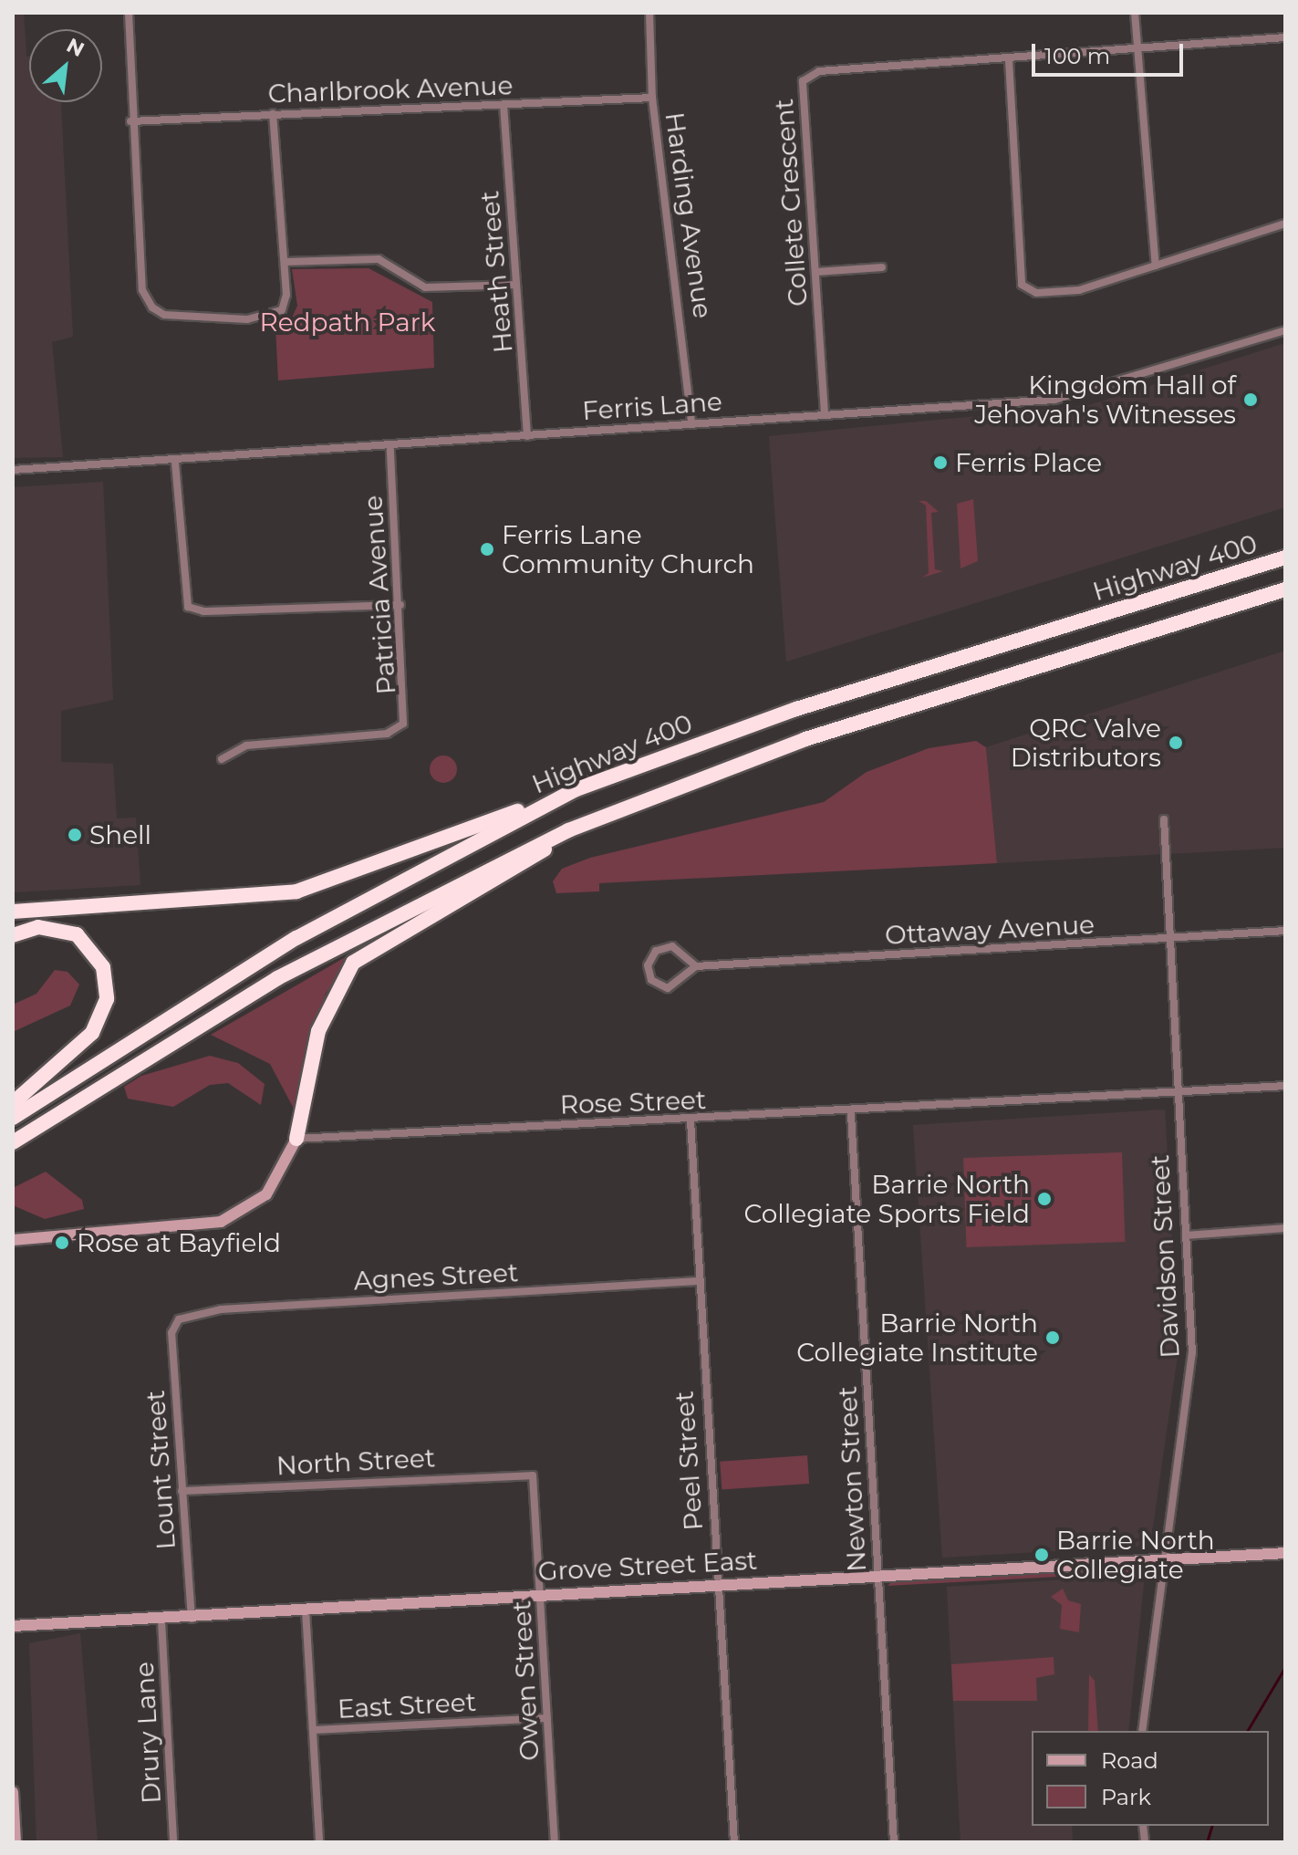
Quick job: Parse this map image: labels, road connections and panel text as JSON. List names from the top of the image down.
{
  "streets": {
    "highway": ["Highway 400"],
    "street": [
      "Charlbrook Avenue",
      "Collete Crescent",
      "Harding Avenue",
      "Heath Street",
      "Ferris Lane",
      "Patricia Avenue",
      "Ottaway Avenue",
      "Rose Street",
      "Davidson Street",
      "Agnes Street",
      "Peel Street",
      "North Street",
      "Lount Street",
      "Newton Street",
      "Grove Street East",
      "Owen Street",
      "East Street",
      "Drury Lane"
    ]
  },
  "crossings": [
    ["Charlbrook Avenue", "Harding Avenue"],
    ["Charlbrook Avenue", "Heath Street"],
    ["Collete Crescent", "Ferris Lane"],
    ["Harding Avenue", "Ferris Lane"],
    ["Heath Street", "Ferris Lane"],
    ["Ferris Lane", "Patricia Avenue"],
    ["Ottaway Avenue", "Davidson Street"],
    ["Rose Street", "Davidson Street"],
    ["Rose Street", "Peel Street"],
    ["Rose Street", "Newton Street"],
    ["Davidson Street", "Grove Street East"],
    ["Agnes Street", "Peel Street"],
    ["Agnes Street", "Lount Street"],
    ["Peel Street", "Grove Street East"],
    ["North Street", "Lount Street"],
    ["North Street", "Owen Street"],
    ["Lount Street", "Grove Street East"],
    ["Newton Street", "Grove Street East"],
    ["Grove Street East", "Owen Street"],
    ["Grove Street East", "Drury Lane"],
    ["Owen Street", "East Street"]
  ],
  "parks": ["Redpath Park"],
  "places": [
    "Kingdom Hall of Jehovah's Witnesses",
    "Ferris Place",
    "Ferris Lane Community Church",
    "QRC Valve Distributors",
    "Shell",
    "Barrie North Collegiate Sports Field",
    "Rose at Bayfield",
    "Barrie North Collegiate Institute",
    "Barrie North Collegiate"
  ],
  "legend": ["Road", "Park"],
  "scale_bar": "100 m",
  "north": "top right"
}
